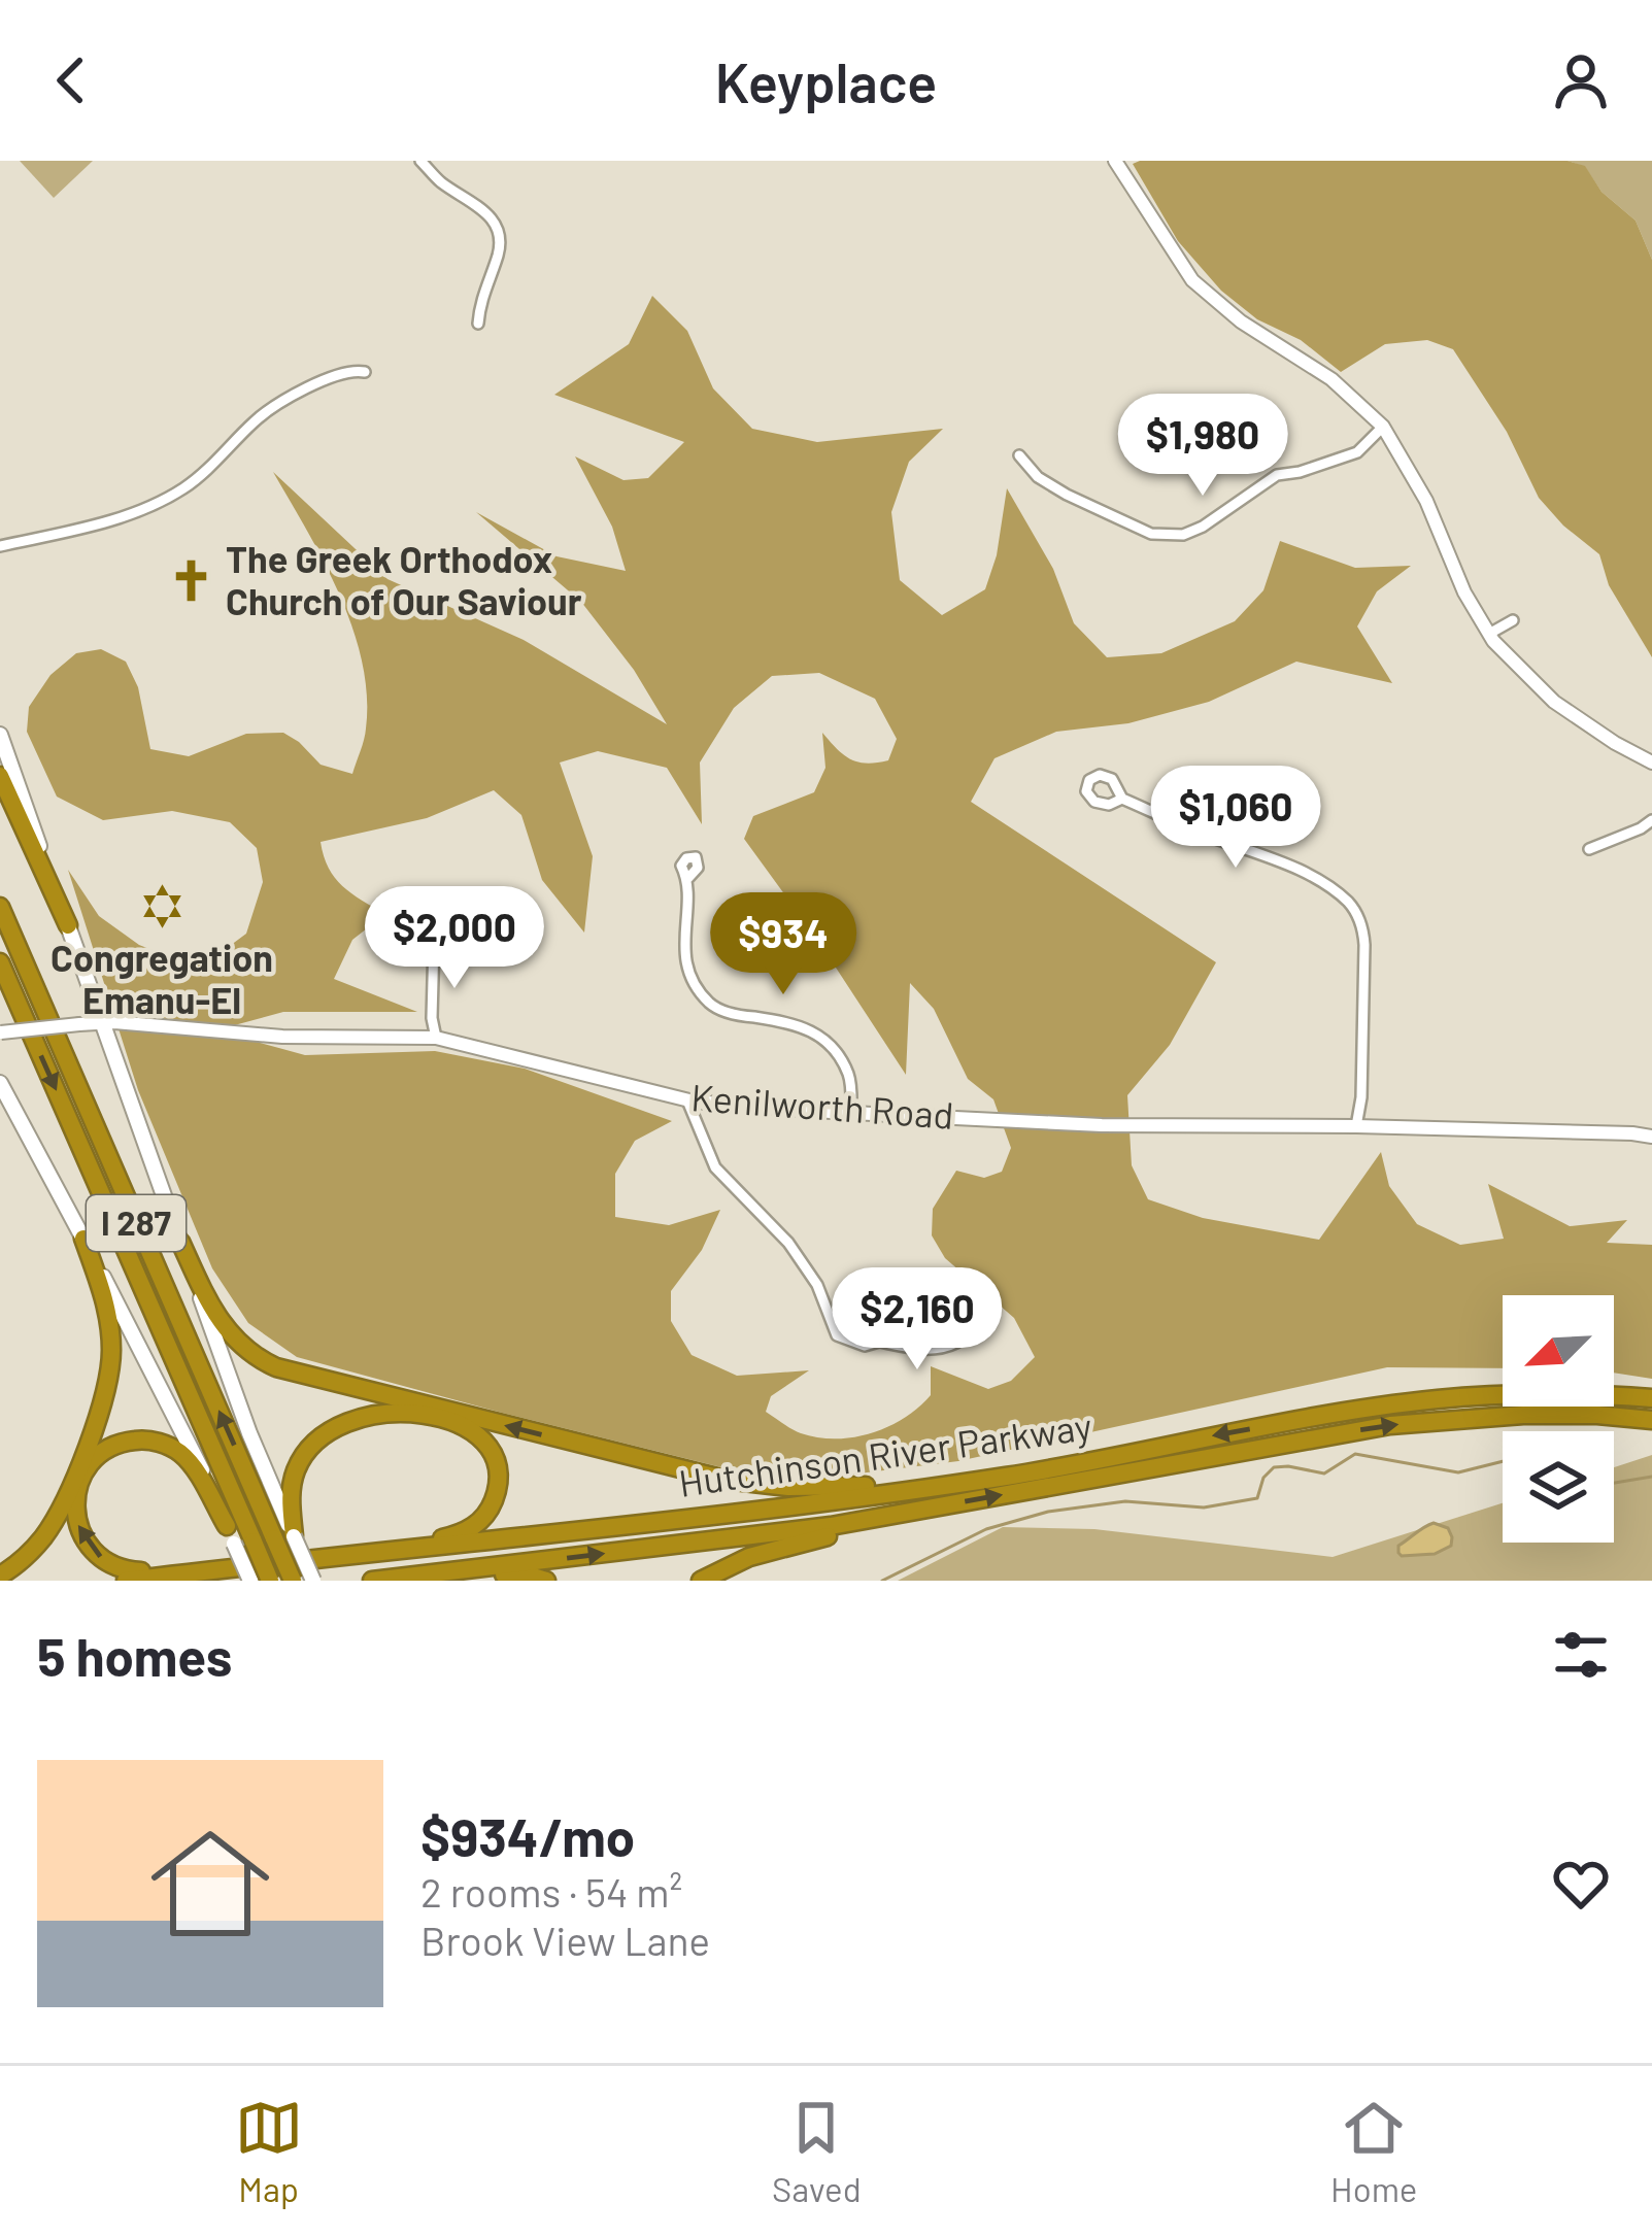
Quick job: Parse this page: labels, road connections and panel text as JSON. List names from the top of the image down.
{
  "streets": {
    "highway": ["I 287", "Hutchinson River Parkway"],
    "street": ["Kenilworth Road"]
  },
  "places": {
    "church": ["The Greek Orthodox Church of Our Saviour"],
    "synagogue": ["Congregation Emanu-El"]
  },
  "north": "bottom left",
  "page": {
    "header": "Keyplace",
    "price": [
      "$1,980",
      "$1,060",
      "$2,000",
      "$934",
      "$2,160"
    ],
    "heading": "5 homes",
    "list": [
      {
        "name": "$934/mo",
        "note": "2 rooms · 54 m² · Brook View Lane"
      }
    ],
    "tabs": ["Map", "Saved", "Home"]
  }
}
